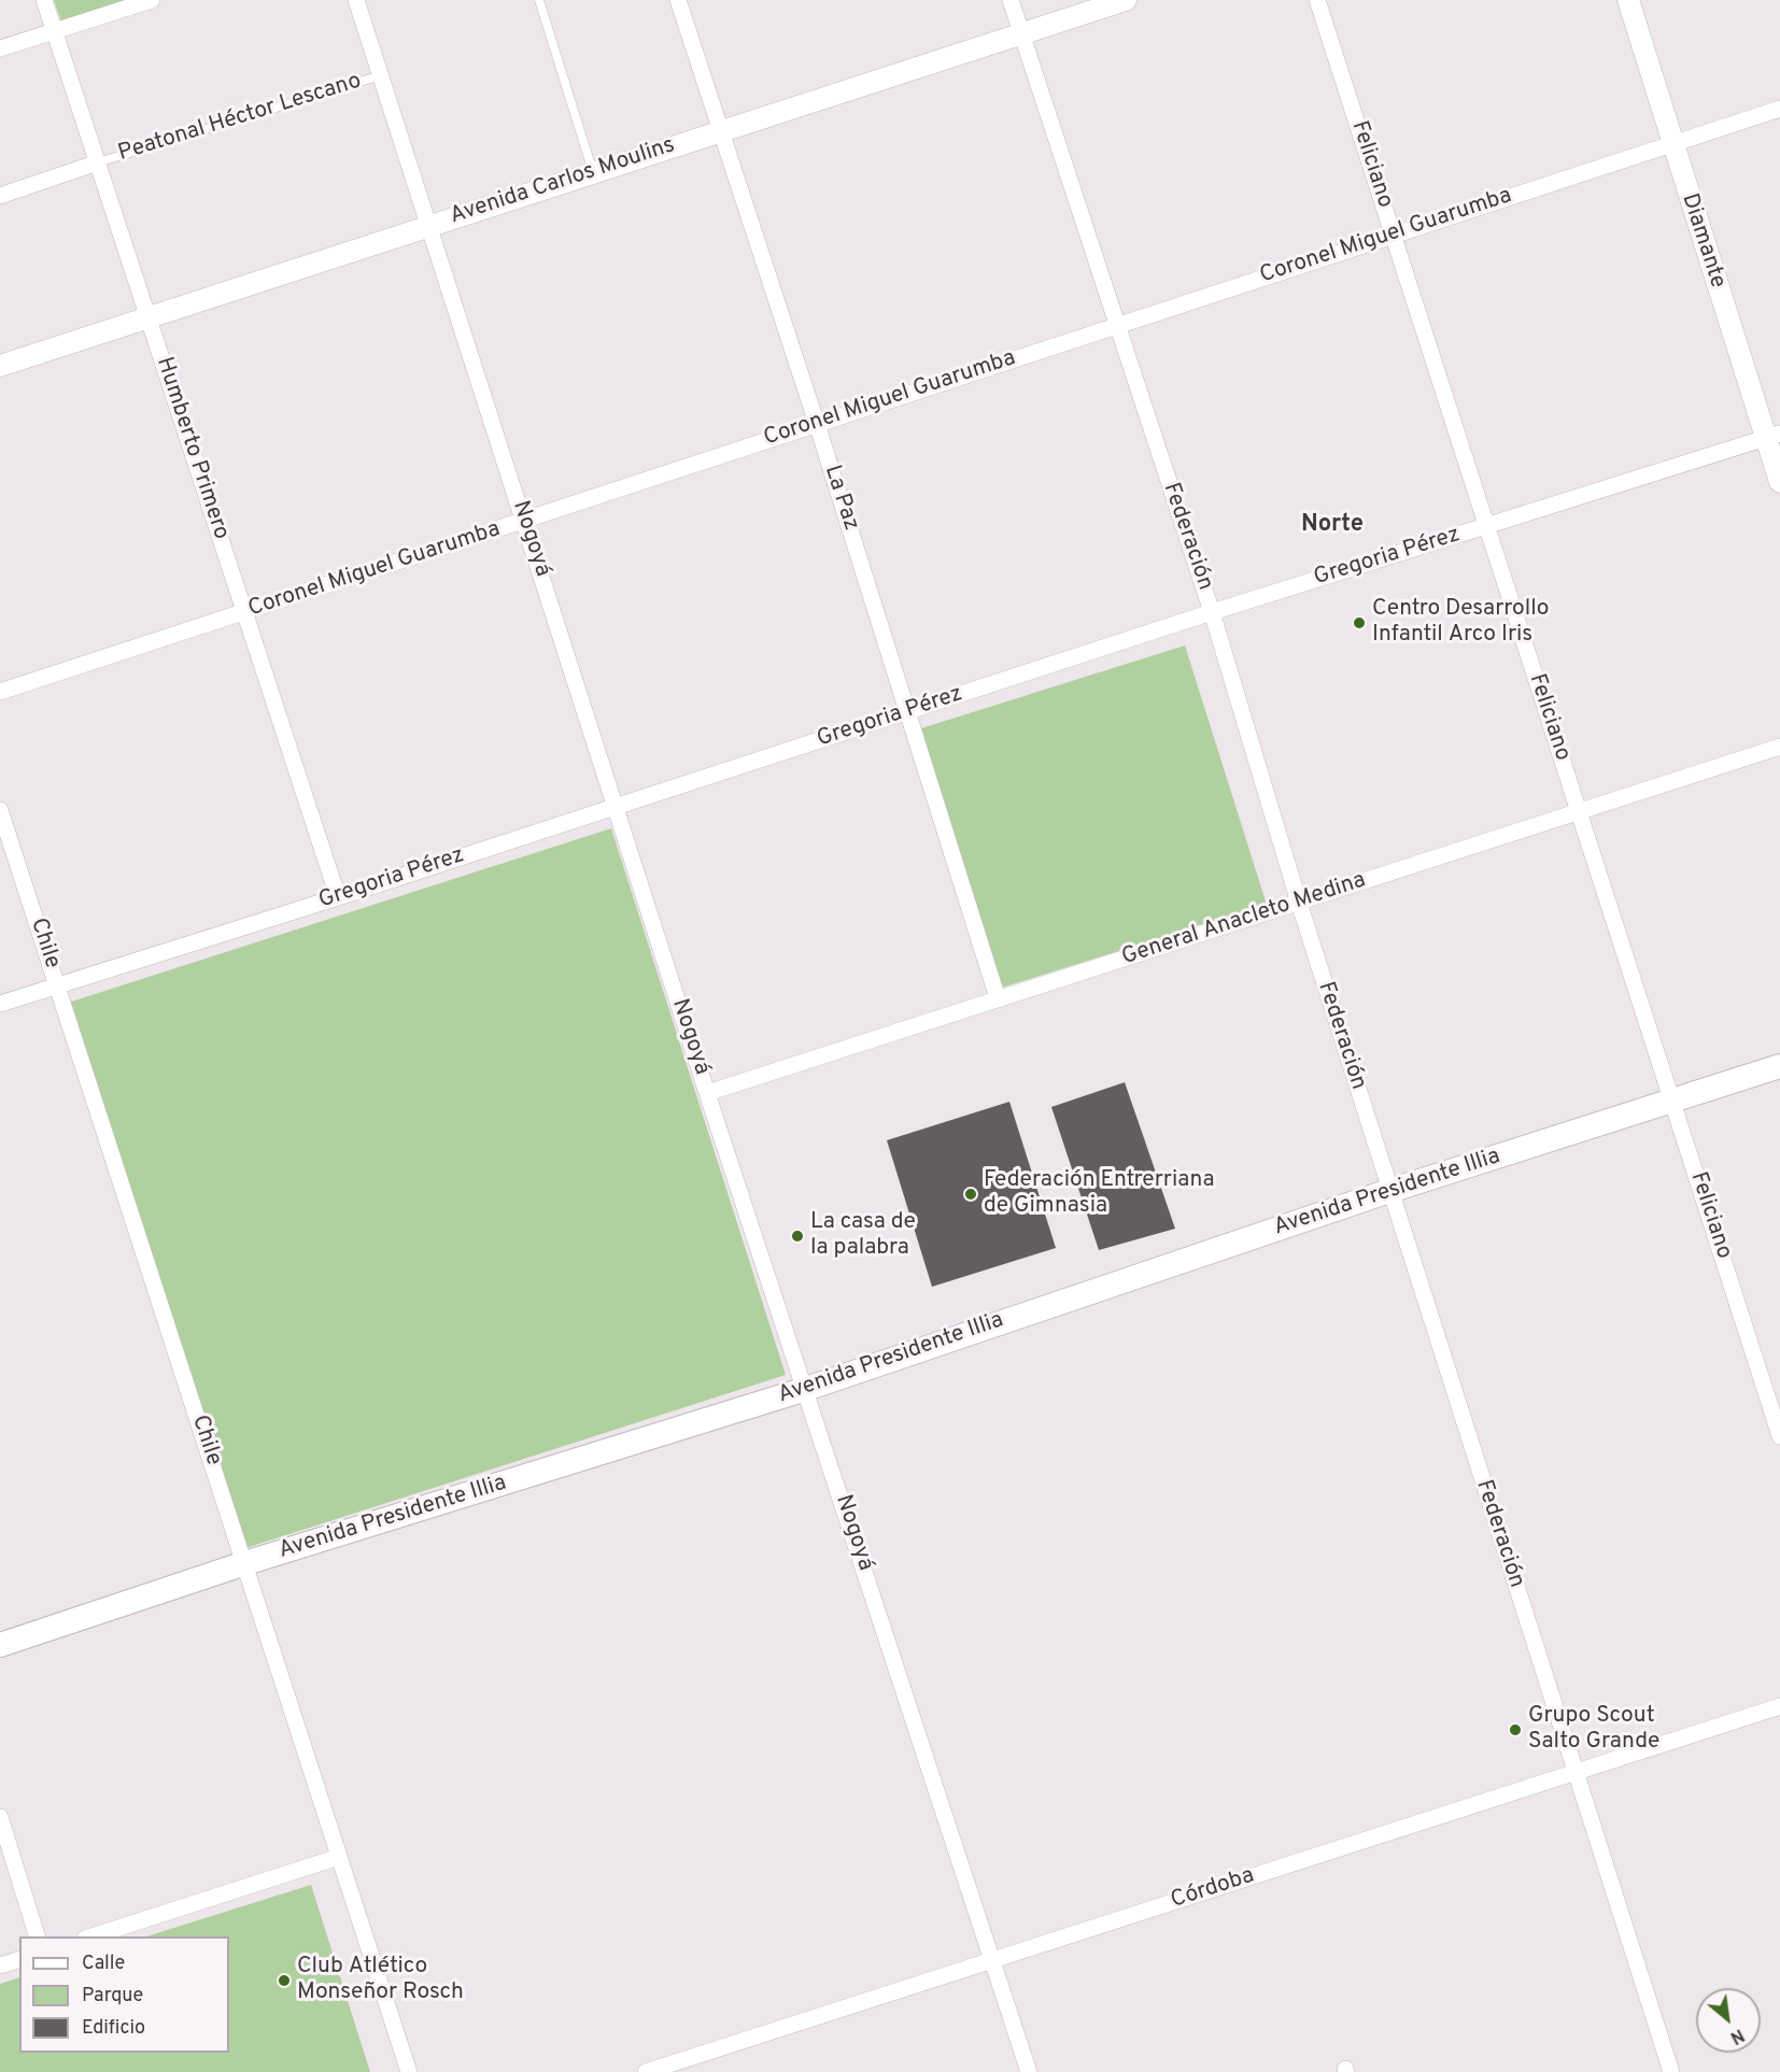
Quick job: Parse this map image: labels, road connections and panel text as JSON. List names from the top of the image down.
{
  "streets": {
    "main road": ["Avenida Presidente Illia"],
    "street": [
      "Feliciano",
      "Avenida Carlos Moulins",
      "Coronel Miguel Guarumba",
      "Diamante",
      "Humberto Primero",
      "La Paz",
      "Federación",
      "Nogoyá",
      "Gregoria Pérez",
      "General Anacleto Medina",
      "Chile",
      "Córdoba"
    ],
    "lane": ["Peatonal Héctor Lescano"]
  },
  "crossings": [
    ["Peatonal Héctor Lescano", "Humberto Primero"],
    ["Peatonal Héctor Lescano", "Nogoyá"],
    ["Feliciano", "Coronel Miguel Guarumba"],
    ["Feliciano", "Gregoria Pérez"],
    ["Feliciano", "General Anacleto Medina"],
    ["Feliciano", "Avenida Presidente Illia"],
    ["Avenida Carlos Moulins", "Humberto Primero"],
    ["Avenida Carlos Moulins", "La Paz"],
    ["Avenida Carlos Moulins", "Federación"],
    ["Avenida Carlos Moulins", "Nogoyá"],
    ["Coronel Miguel Guarumba", "Diamante"],
    ["Coronel Miguel Guarumba", "Humberto Primero"],
    ["Coronel Miguel Guarumba", "La Paz"],
    ["Coronel Miguel Guarumba", "Federación"],
    ["Coronel Miguel Guarumba", "Nogoyá"],
    ["Diamante", "Gregoria Pérez"],
    ["Humberto Primero", "Gregoria Pérez"],
    ["La Paz", "Gregoria Pérez"],
    ["La Paz", "General Anacleto Medina"],
    ["Federación", "Gregoria Pérez"],
    ["Federación", "General Anacleto Medina"],
    ["Federación", "Avenida Presidente Illia"],
    ["Federación", "Córdoba"],
    ["Nogoyá", "Gregoria Pérez"],
    ["Nogoyá", "General Anacleto Medina"],
    ["Nogoyá", "Avenida Presidente Illia"],
    ["Nogoyá", "Córdoba"],
    ["Gregoria Pérez", "Chile"],
    ["Chile", "Avenida Presidente Illia"]
  ],
  "districts": ["Norte"],
  "places": [
    "Centro Desarrollo Infantil Arco Iris",
    "Federación Entrerriana de Gimnasia",
    "La casa de la palabra",
    "Grupo Scout Salto Grande",
    "Club Atlético Monseñor Rosch"
  ],
  "legend": ["Calle", "Parque", "Edificio"],
  "north": "bottom right"
}
